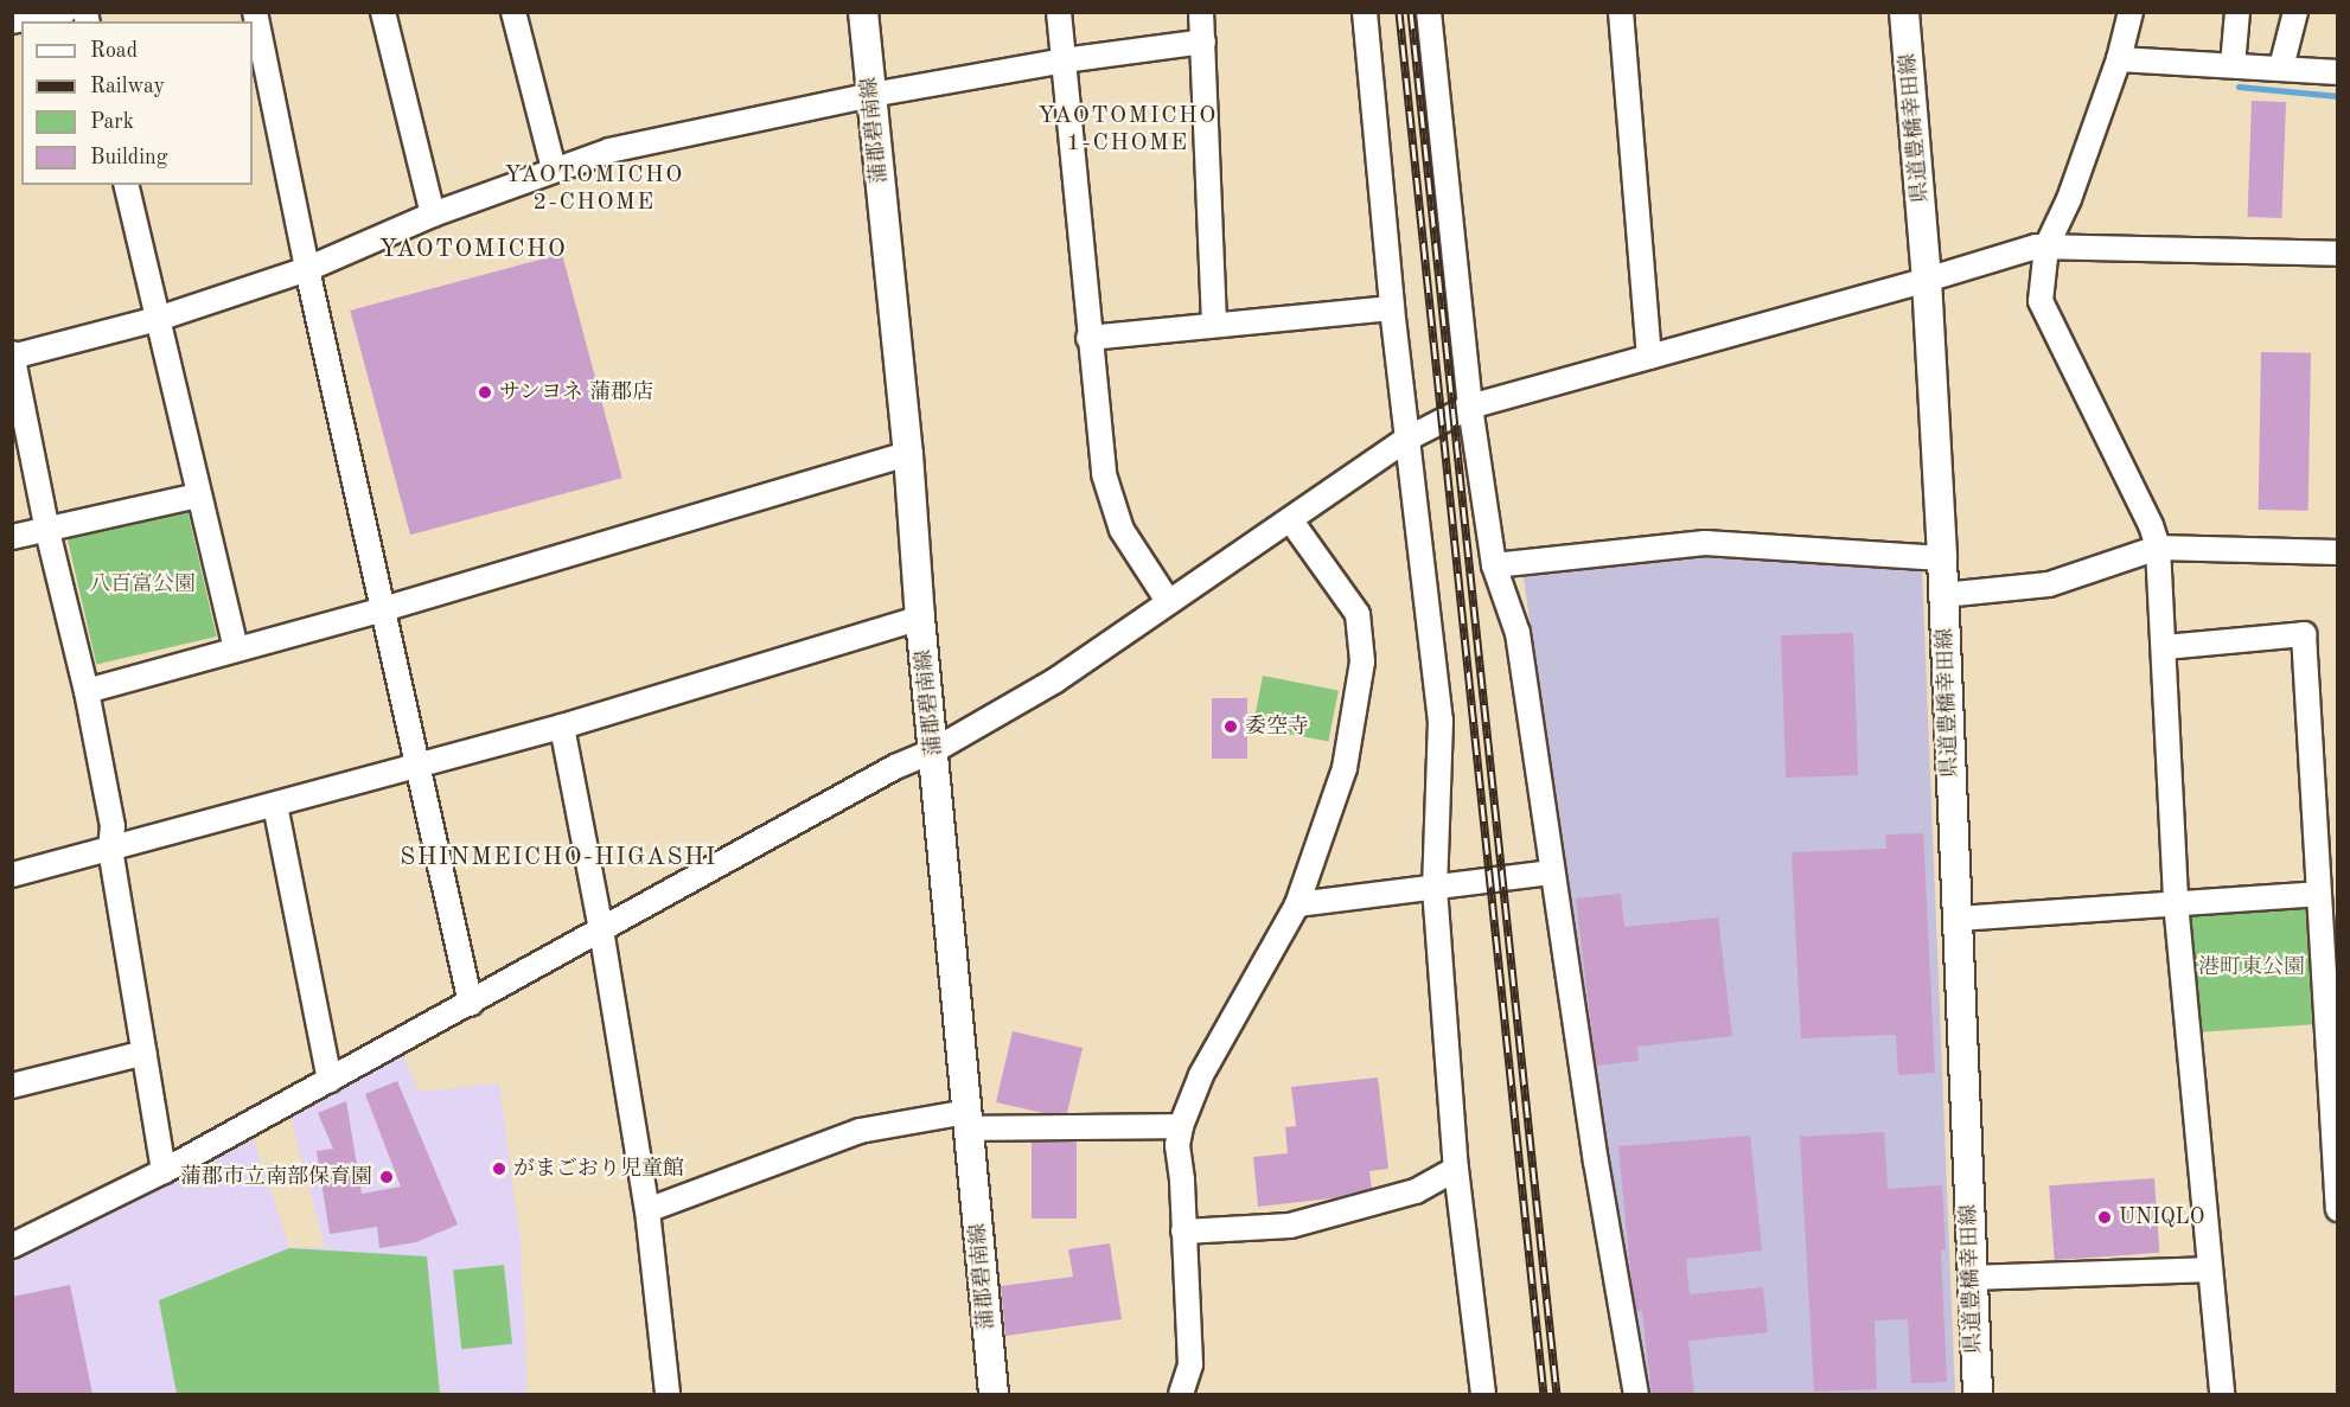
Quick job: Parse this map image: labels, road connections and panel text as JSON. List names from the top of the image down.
{
  "streets": {
    "main road": ["県道豊橋幸田線", "蒲郡碧南線"]
  },
  "districts": [
    "YAOTOMICHO 1-CHOME",
    "YAOTOMICHO 2-CHOME",
    "YAOTOMICHO",
    "SHINMEICHO-HIGASHI"
  ],
  "parks": ["八百富公園", "港町東公園"],
  "places": [
    "サンヨネ 蒲郡店",
    "委空寺",
    "がまごおり児童館",
    "蒲郡市立南部保育園",
    "UNIQLO"
  ],
  "legend": [
    "Road",
    "Railway",
    "Park",
    "Building"
  ]
}
